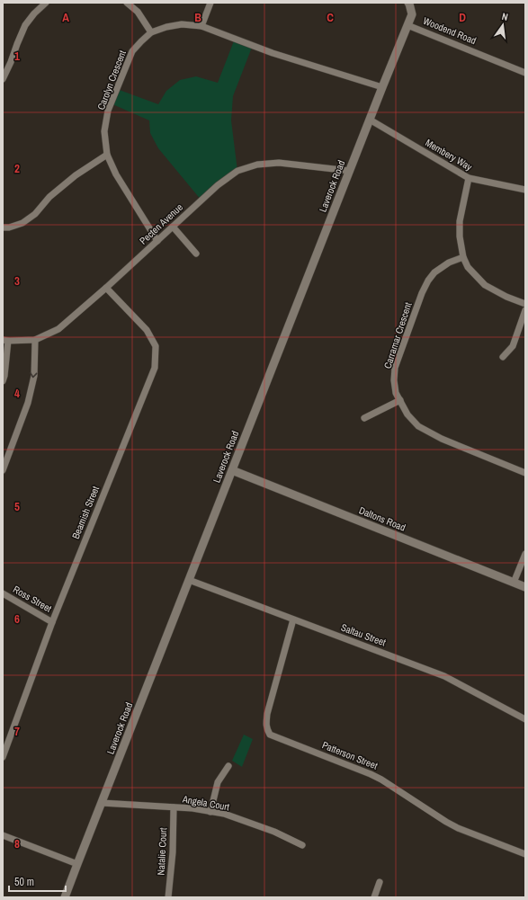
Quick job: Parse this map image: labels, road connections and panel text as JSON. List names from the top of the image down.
{
  "streets": {
    "street": [
      "Woodend Road",
      "Carolyn Crescent",
      "Membery Way",
      "Laverock Road",
      "Pecten Avenue",
      "Carramar Crescent",
      "Beamish Street",
      "Daltons Road",
      "Ross Street",
      "Saltau Street",
      "Patterson Street",
      "Angela Court",
      "Natalie Court"
    ]
  },
  "crossings": [
    ["Woodend Road", "Laverock Road"],
    ["Carolyn Crescent", "Laverock Road"],
    ["Carolyn Crescent", "Pecten Avenue"],
    ["Membery Way", "Laverock Road"],
    ["Laverock Road", "Pecten Avenue"],
    ["Laverock Road", "Daltons Road"],
    ["Laverock Road", "Saltau Street"],
    ["Laverock Road", "Angela Court"],
    ["Pecten Avenue", "Beamish Street"],
    ["Beamish Street", "Ross Street"],
    ["Saltau Street", "Patterson Street"],
    ["Angela Court", "Natalie Court"]
  ],
  "scale_bar": "50 m",
  "north": "top",
  "grid": {
    "columns": [
      "A",
      "B",
      "C",
      "D"
    ],
    "rows": [
      "1",
      "2",
      "3",
      "4",
      "5",
      "6",
      "7",
      "8"
    ]
  }
}
